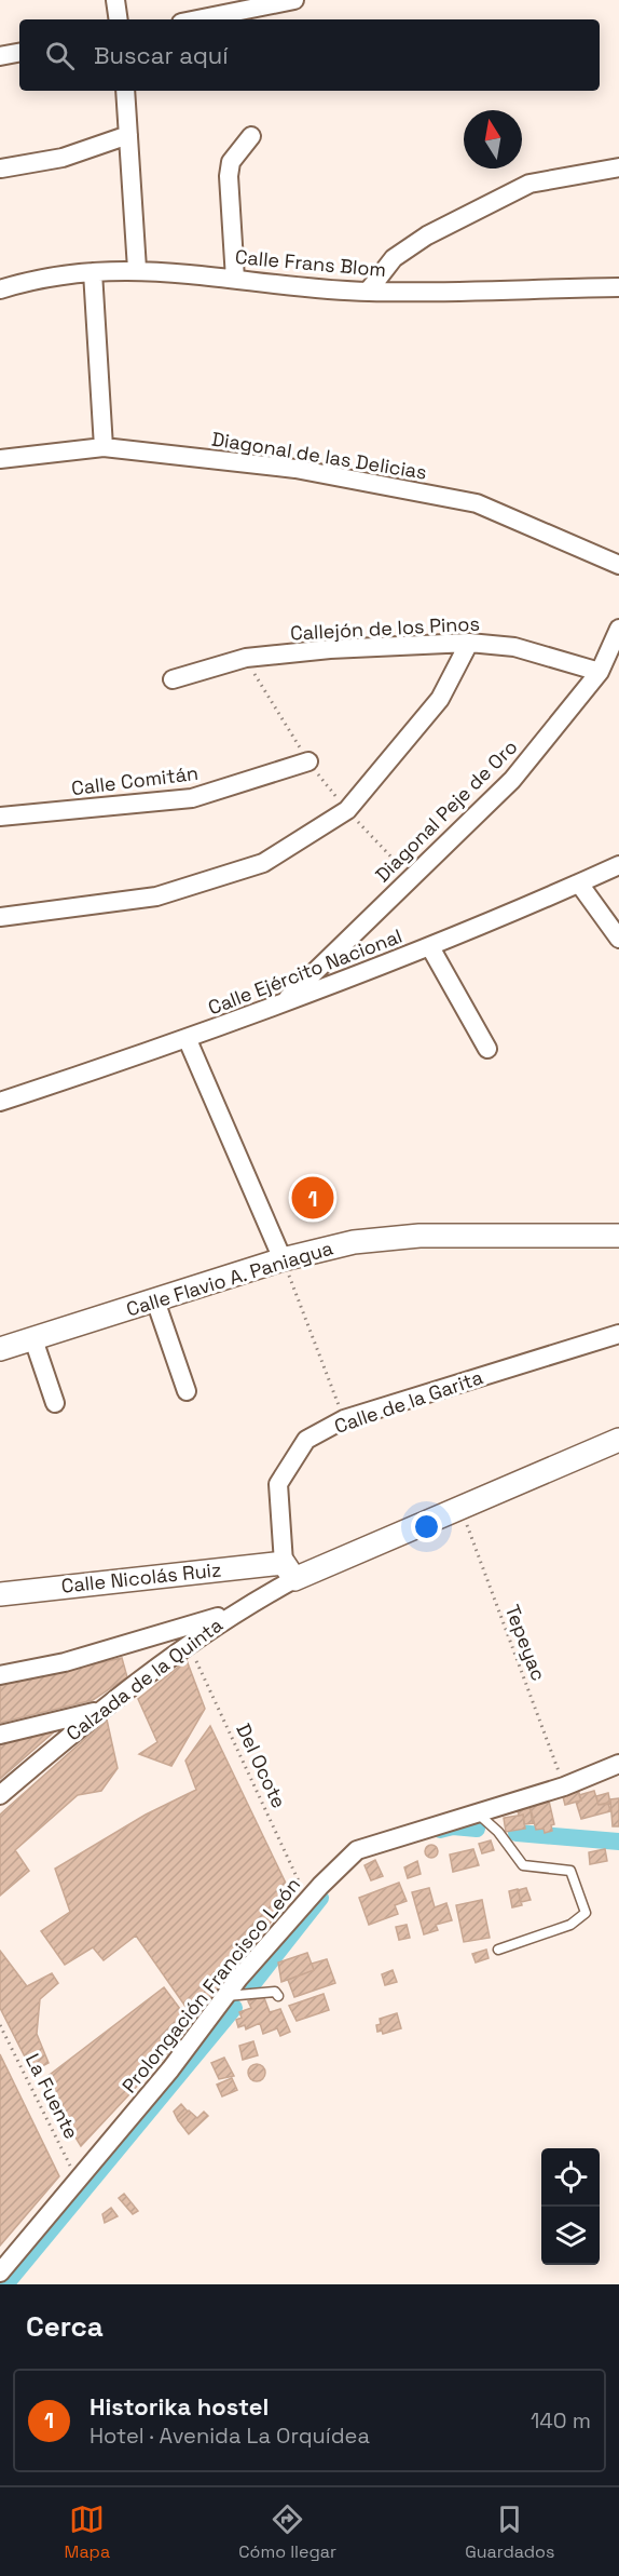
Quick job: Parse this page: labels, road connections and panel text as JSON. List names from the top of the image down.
{
  "streets": {
    "street": [
      "Calle Frans Blom",
      "Diagonal de las Delicias",
      "Callejón de los Pinos",
      "Calle Comitán",
      "Diagonal Peje de Oro",
      "Calle Ejército Nacional",
      "Calle Flavio A. Paniagua",
      "Calle de la Garita",
      "Calle Nicolás Ruiz",
      "Calzada de la Quinta",
      "Prolongación Francisco León"
    ],
    "path": ["Tepeyac", "Del Ocote", "La Fuente"]
  },
  "crossings": [
    ["Callejón de los Pinos", "Diagonal Peje de Oro"],
    ["Diagonal Peje de Oro", "Calle Ejército Nacional"],
    ["Calle de la Garita", "Calle Nicolás Ruiz"],
    ["Calle de la Garita", "Calzada de la Quinta"],
    ["Calle Nicolás Ruiz", "Calzada de la Quinta"],
    ["Tepeyac", "Calzada de la Quinta"],
    ["Tepeyac", "Prolongación Francisco León"],
    ["Calzada de la Quinta", "Del Ocote"],
    ["Del Ocote", "Prolongación Francisco León"],
    ["Prolongación Francisco León", "La Fuente"]
  ],
  "north": "top",
  "page": {
    "search": "Buscar aquí",
    "pins": "1",
    "heading": "Cerca",
    "list": [
      {
        "mark": "1",
        "name": "Historika hostel",
        "note": "Hotel · Avenida La Orquídea",
        "value": "140 m"
      }
    ],
    "nav": ["Mapa", "Cómo llegar", "Guardados"]
  }
}
